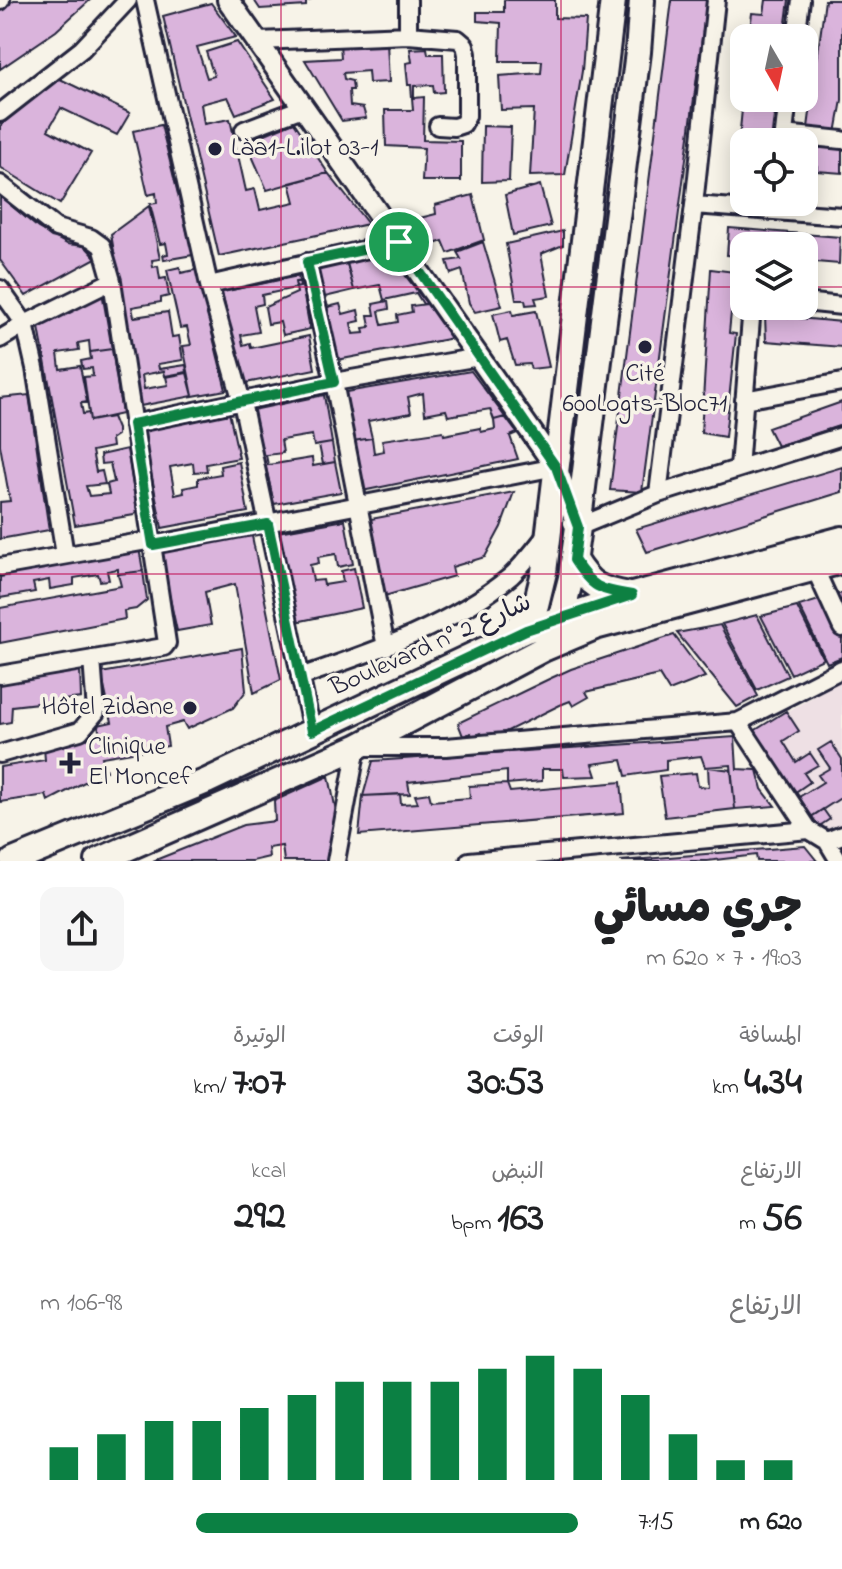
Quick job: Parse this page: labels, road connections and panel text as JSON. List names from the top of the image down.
{
  "streets": {
    "main road": ["Boulevard n° شارع 2"]
  },
  "places": {
    "other": ["Làa1-L.ilot 03-1", "Cité 600Logts-Bloc71", "Hôtel Zidane"],
    "health": ["Clinique El Moncef"]
  },
  "north": "bottom",
  "page": {
    "heading": ["جري مسائي", "19:03 · 7 × 620 m"],
    "stats": [
      ["المسافة", "4.34 km"],
      ["الوقت", "30:53"],
      ["الوتيرة", "7:07 /km"],
      ["الارتفاع", "56 m"],
      ["النبض", "163 bpm"],
      ["kcal", "292"]
    ],
    "chart": ["الارتفاع", "98–106 m"],
    "list": [
      {
        "name": "620 m",
        "note": "7:15"
      }
    ]
  }
}
